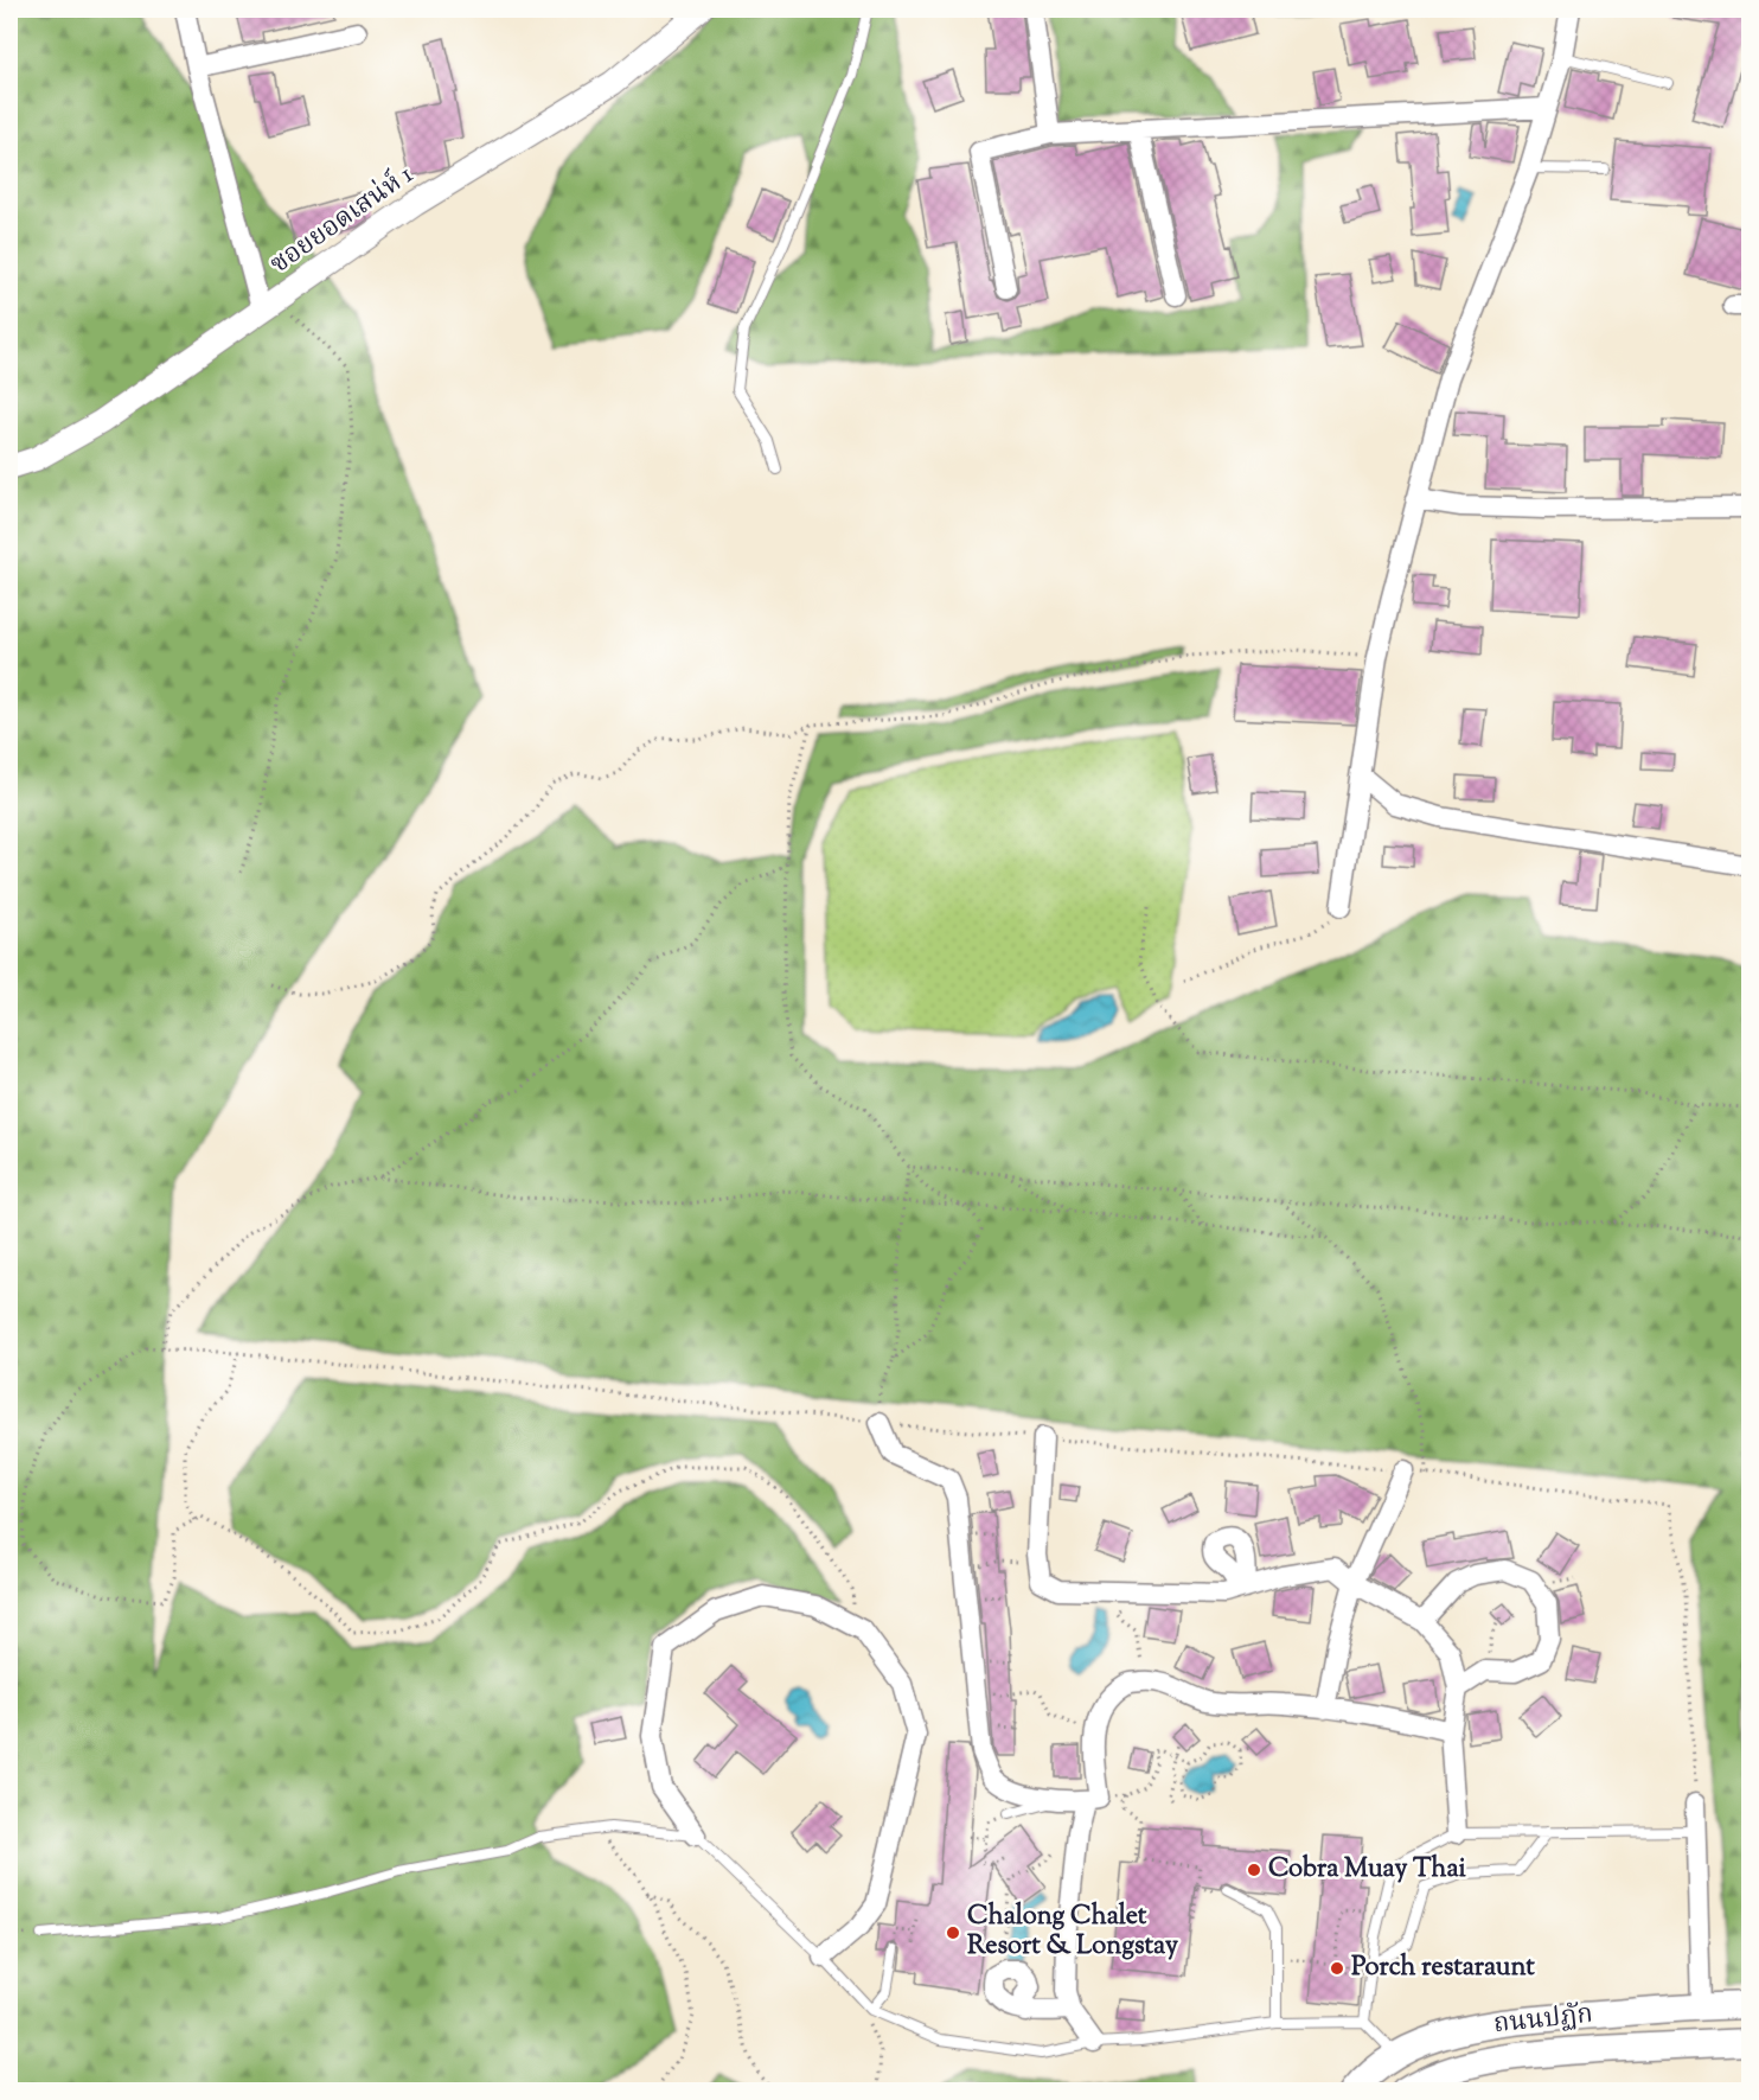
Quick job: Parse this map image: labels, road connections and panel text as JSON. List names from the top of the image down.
{
  "streets": {
    "main road": ["ถนนปฏัก"],
    "street": ["ซอยยอดเสน่ห์ 1"]
  },
  "places": ["Cobra Muay Thai", "Chalong Chalet Resort & Longstay", "Porch restaraunt"]
}
